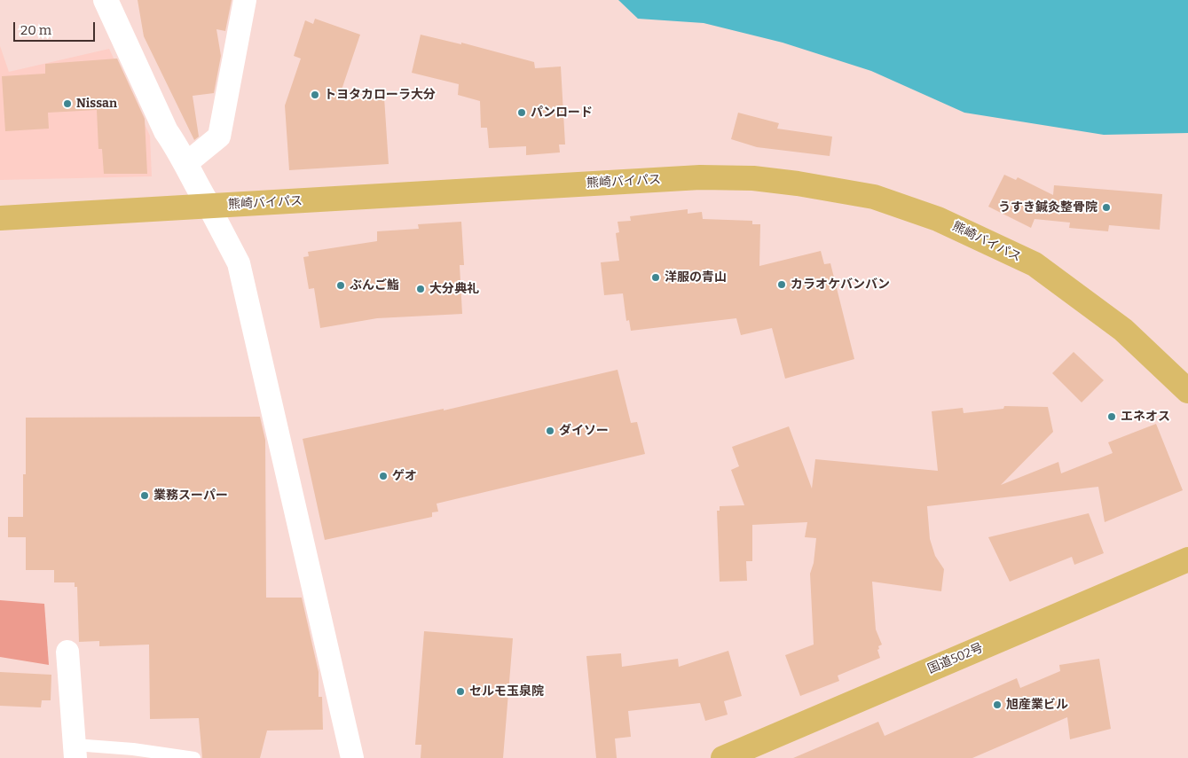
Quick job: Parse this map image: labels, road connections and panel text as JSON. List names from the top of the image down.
{
  "streets": {
    "highway": ["熊崎バイパス", "国道502号"]
  },
  "places": [
    "トヨタカローラ大分",
    "Nissan",
    "パンロード",
    "うすき鍼灸整骨院",
    "洋服の青山",
    "カラオケバンバン",
    "ぶんご鮨",
    "大分典礼",
    "エネオス",
    "ダイソー",
    "ゲオ",
    "業務スーパー",
    "セルモ玉泉院",
    "旭産業ビル"
  ],
  "scale_bar": "20 m"
}
